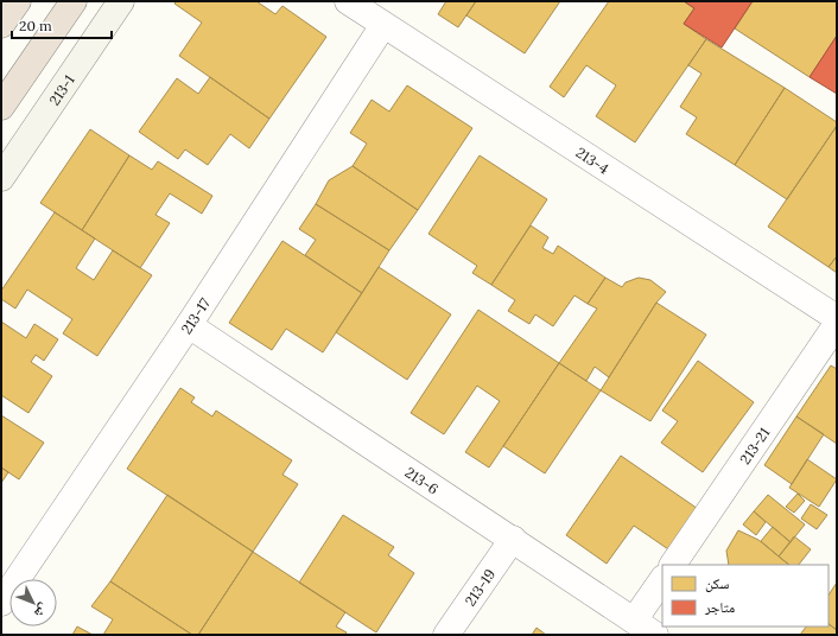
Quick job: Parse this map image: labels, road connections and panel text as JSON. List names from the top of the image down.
{
  "streets": {
    "main road": ["213-1"],
    "street": [
      "213-4",
      "213-17",
      "213-21",
      "213-6",
      "213-19"
    ]
  },
  "crossings": [
    ["213-4", "213-17"],
    ["213-17", "213-6"],
    ["213-6", "213-19"]
  ],
  "legend": ["سكن", "متاجر"],
  "scale_bar": "20 m",
  "north": "bottom right"
}
